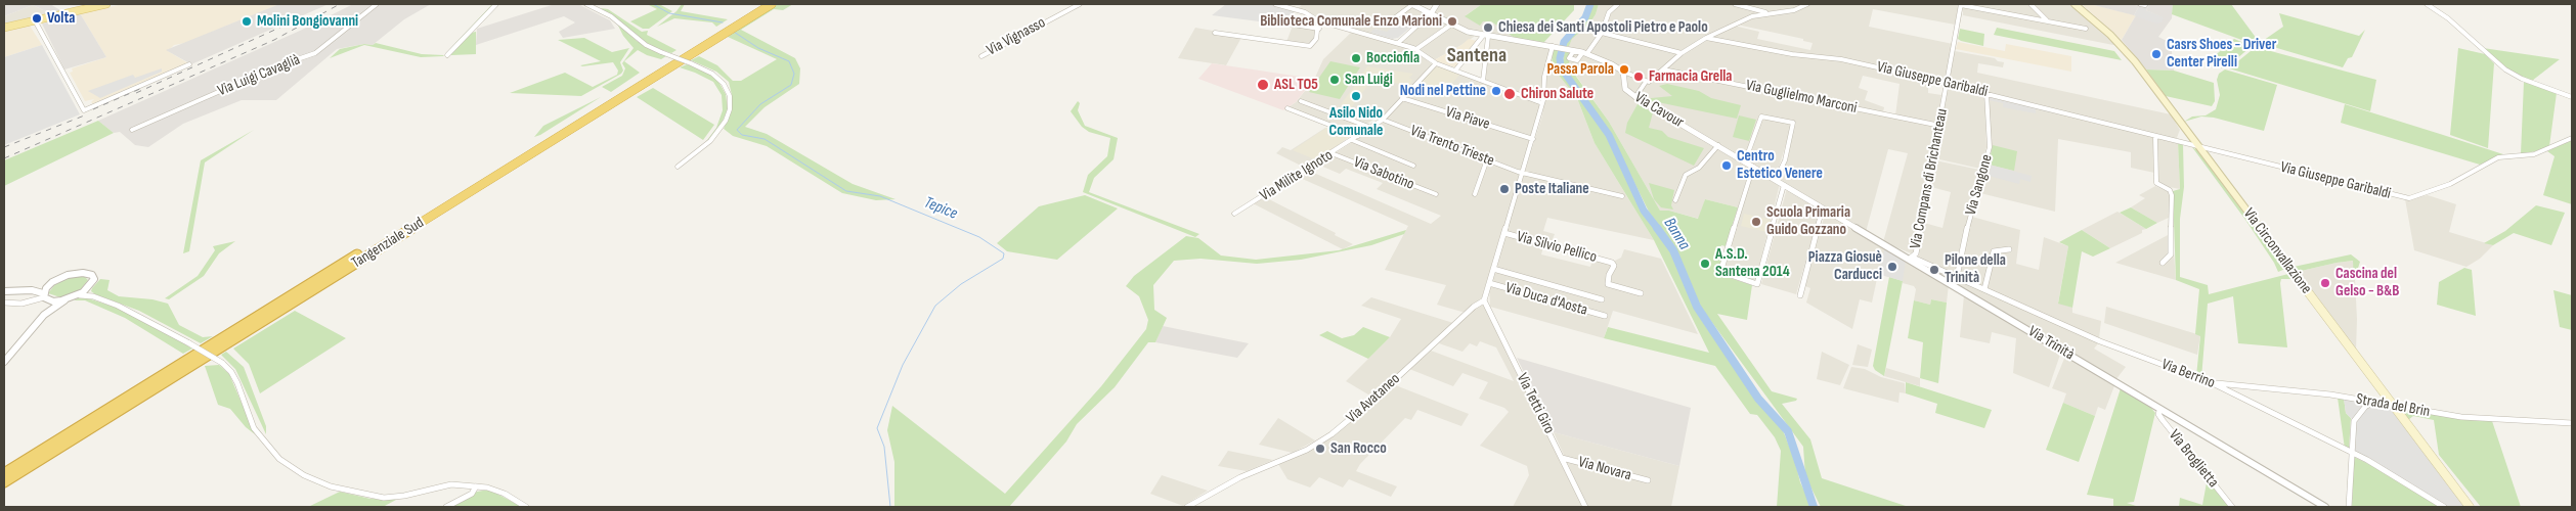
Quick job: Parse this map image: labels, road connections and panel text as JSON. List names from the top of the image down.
{
  "streets": {
    "highway": ["Tangenziale Sud"],
    "main road": ["Via Circonvallazione"],
    "street": [
      "Via Vignasso",
      "Via Luigi Cavaglià",
      "Via Giuseppe Garibaldi",
      "Via Guglielmo Marconi",
      "Via Cavour",
      "Via Piave",
      "Via Trento Trieste",
      "Via Sabotino",
      "Via Milite Ignoto",
      "Via Compans di Brichanteau",
      "Via Sangone",
      "Via Silvio Pellico",
      "Via Duca d'Aosta",
      "Via Trinità",
      "Via Berrino",
      "Via Avataneo",
      "Via Tetti Giro",
      "Strada del Brin",
      "Via Broglietta",
      "Via Novara"
    ]
  },
  "crossings": [
    ["Via Giuseppe Garibaldi", "Via Compans di Brichanteau"],
    ["Via Giuseppe Garibaldi", "Via Sangone"],
    ["Via Giuseppe Garibaldi", "Via Circonvallazione"],
    ["Via Guglielmo Marconi", "Via Compans di Brichanteau"],
    ["Via Cavour", "Via Trinità"],
    ["Via Piave", "Via Milite Ignoto"],
    ["Via Trento Trieste", "Via Milite Ignoto"],
    ["Via Sabotino", "Via Milite Ignoto"],
    ["Via Compans di Brichanteau", "Via Trinità"],
    ["Via Sangone", "Via Berrino"],
    ["Via Circonvallazione", "Strada del Brin"],
    ["Via Trinità", "Via Berrino"],
    ["Via Trinità", "Via Broglietta"],
    ["Via Berrino", "Strada del Brin"],
    ["Via Avataneo", "Via Tetti Giro"],
    ["Via Tetti Giro", "Via Novara"]
  ],
  "districts": ["Santena"],
  "water": ["Tepice", "Banna"],
  "places": [
    "Volta",
    "Molini Bongiovanni",
    "Biblioteca Comunale Enzo Marioni",
    "Chiesa dei Santi Apostoli Pietro e Paolo",
    "Casrs Shoes - Driver Center Pirelli",
    "Bocciofila",
    "Passa Parola",
    "Farmacia Grella",
    "San Luigi",
    "ASL TO5",
    "Nodi nel Pettine",
    "Chiron Salute",
    "Asilo Nido Comunale",
    "Centro Estetico Venere",
    "Poste Italiane",
    "Scuola Primaria Guido Gozzano",
    "A.S.D. Santena 2014",
    "Piazza Giosuè Carducci",
    "Pilone della Trinità",
    "Cascina del Gelso - B&B",
    "San Rocco"
  ]
}
